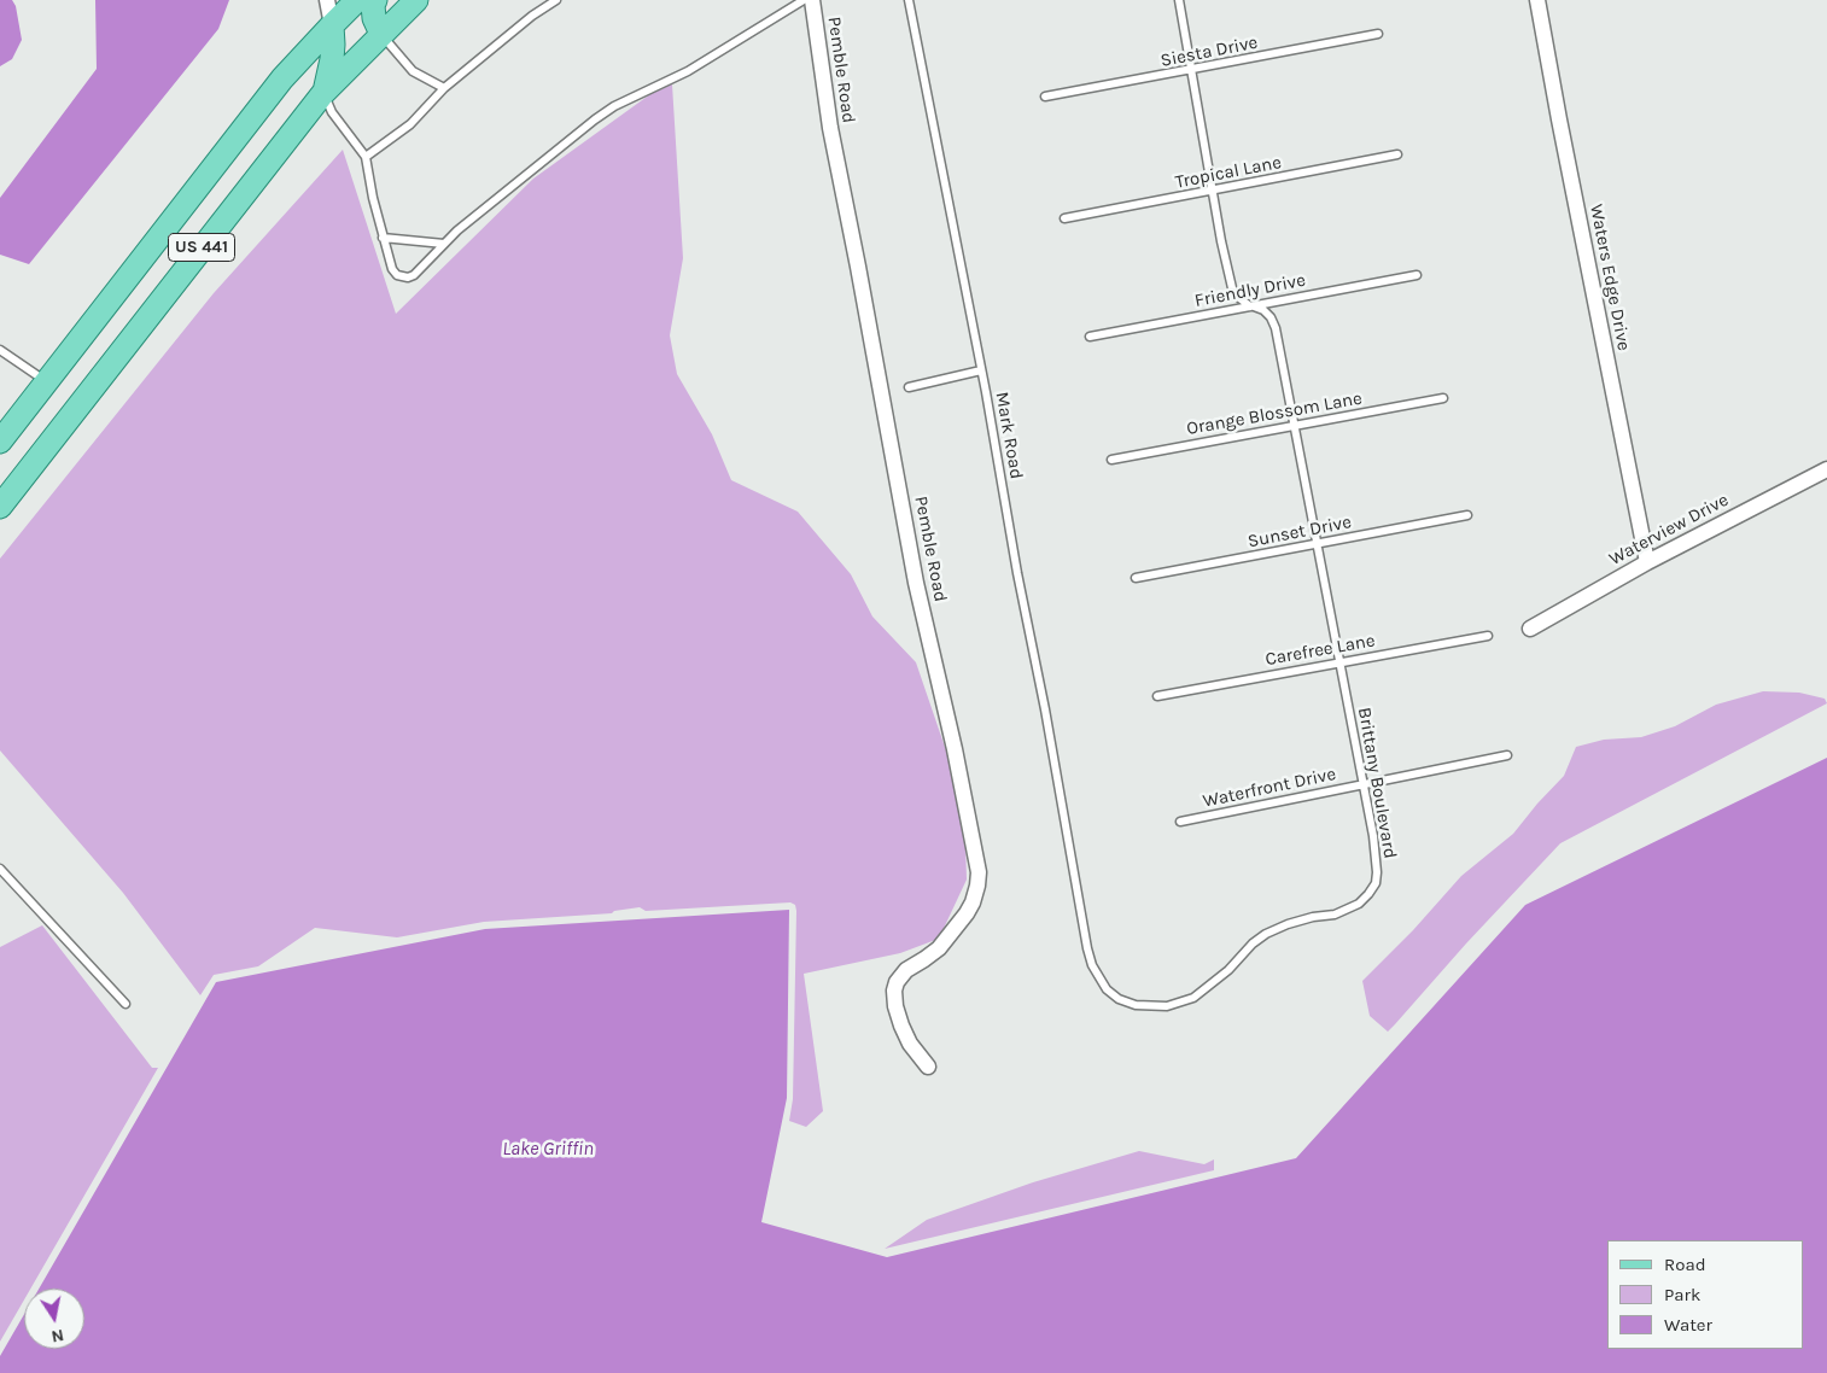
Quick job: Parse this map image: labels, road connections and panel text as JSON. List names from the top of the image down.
{
  "streets": {
    "main road": ["US 441"],
    "street": ["Pemble Road", "Waters Edge Drive", "Waterview Drive"],
    "lane": [
      "Siesta Drive",
      "Tropical Lane",
      "Friendly Drive",
      "Orange Blossom Lane",
      "Mark Road",
      "Sunset Drive",
      "Carefree Lane",
      "Brittany Boulevard",
      "Waterfront Drive"
    ]
  },
  "crossings": [
    ["Siesta Drive", "Brittany Boulevard"],
    ["Tropical Lane", "Brittany Boulevard"],
    ["Waters Edge Drive", "Waterview Drive"],
    ["Friendly Drive", "Brittany Boulevard"],
    ["Orange Blossom Lane", "Brittany Boulevard"],
    ["Mark Road", "Brittany Boulevard"],
    ["Sunset Drive", "Brittany Boulevard"],
    ["Carefree Lane", "Brittany Boulevard"],
    ["Brittany Boulevard", "Waterfront Drive"]
  ],
  "water": ["Lake Griffin"],
  "legend": ["Road", "Park", "Water"],
  "north": "bottom"
}
